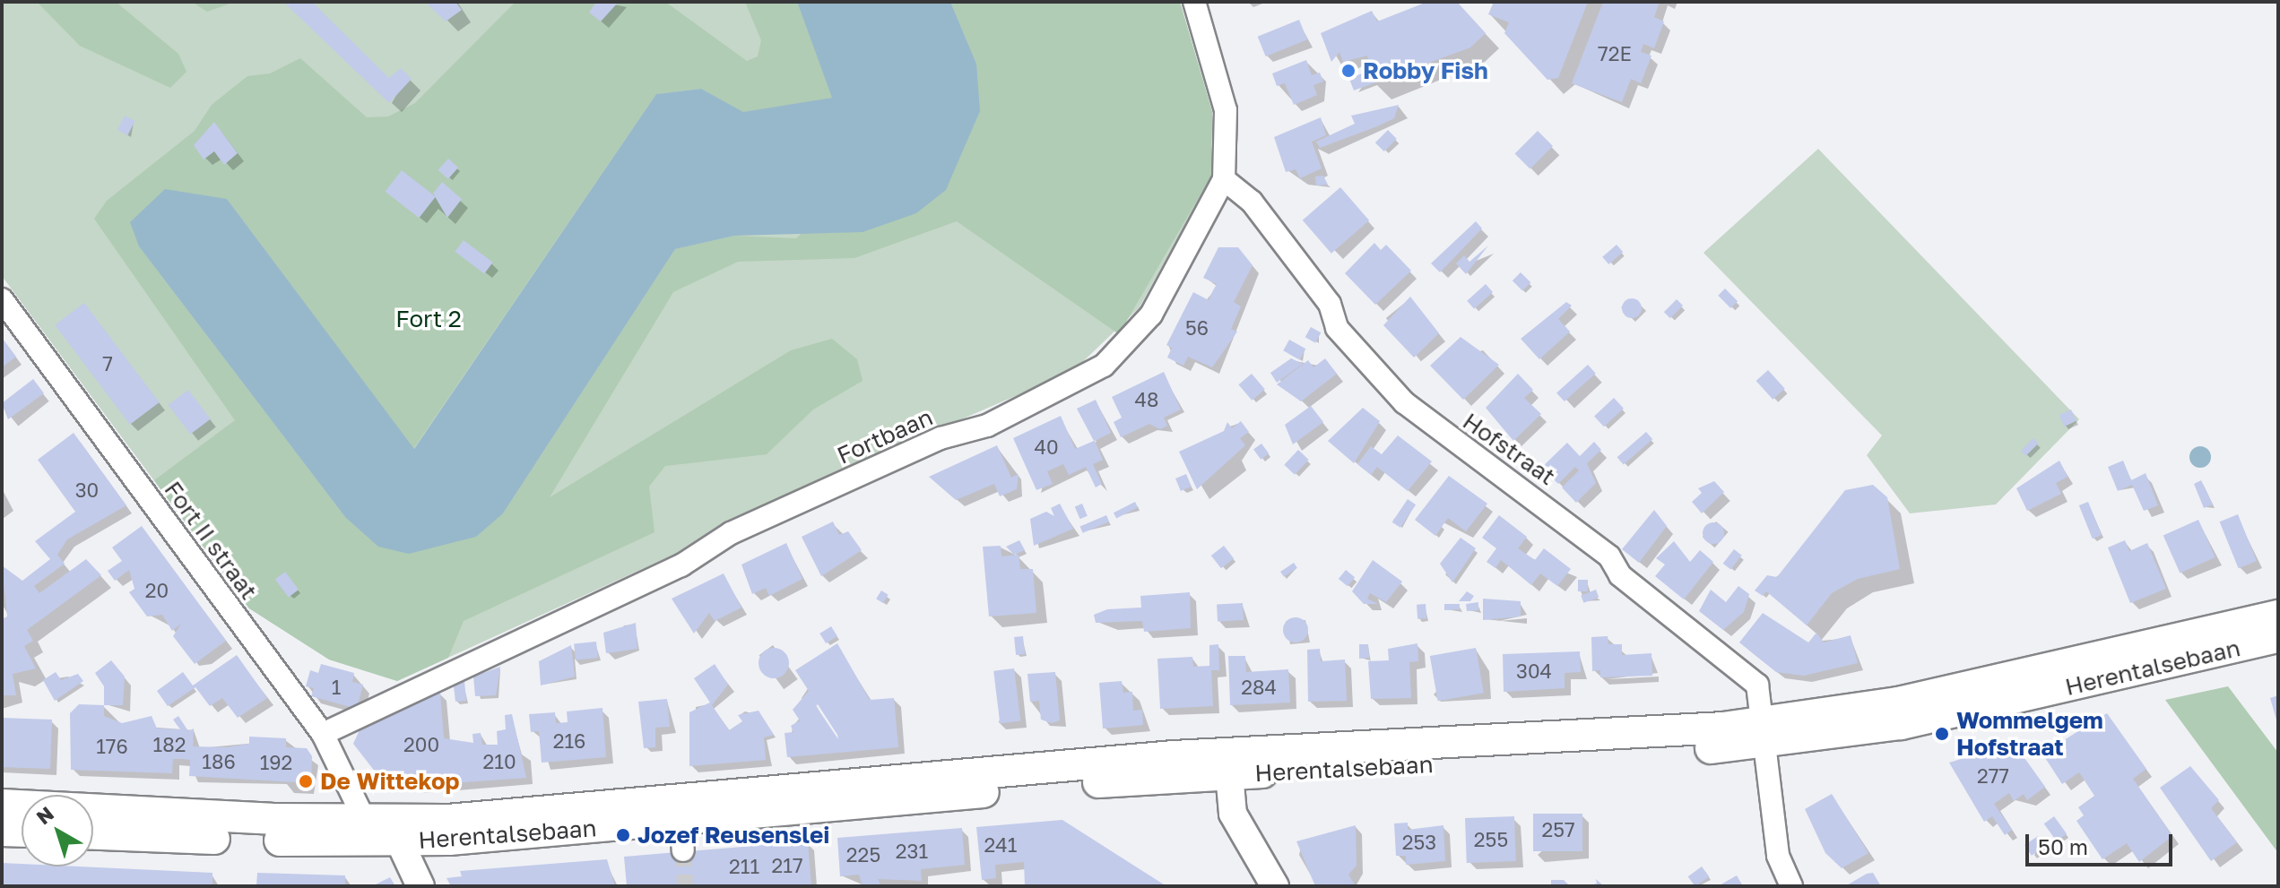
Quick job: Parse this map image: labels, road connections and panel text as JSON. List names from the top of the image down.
{
  "streets": {
    "main road": ["Herentalsebaan"],
    "street": ["Fortbaan", "Hofstraat", "Fort II straat"]
  },
  "crossings": [
    ["Fortbaan", "Hofstraat"],
    ["Fortbaan", "Fort II straat"],
    ["Hofstraat", "Herentalsebaan"],
    ["Fort II straat", "Herentalsebaan"]
  ],
  "parks": ["Fort 2"],
  "places": [
    "Robby Fish",
    "Wommelgem Hofstraat",
    "De Wittekop",
    "Jozef Reusenslei"
  ],
  "house_numbers": [
    "72E",
    "56",
    "7",
    "48",
    "40",
    "30",
    "20",
    "304",
    "1",
    "284",
    "216",
    "182",
    "200",
    "176",
    "186",
    "210",
    "192",
    "277",
    "257",
    "255",
    "253",
    "241",
    "231",
    "225",
    "217",
    "211"
  ],
  "scale_bar": "50 m",
  "north": "top left"
}
